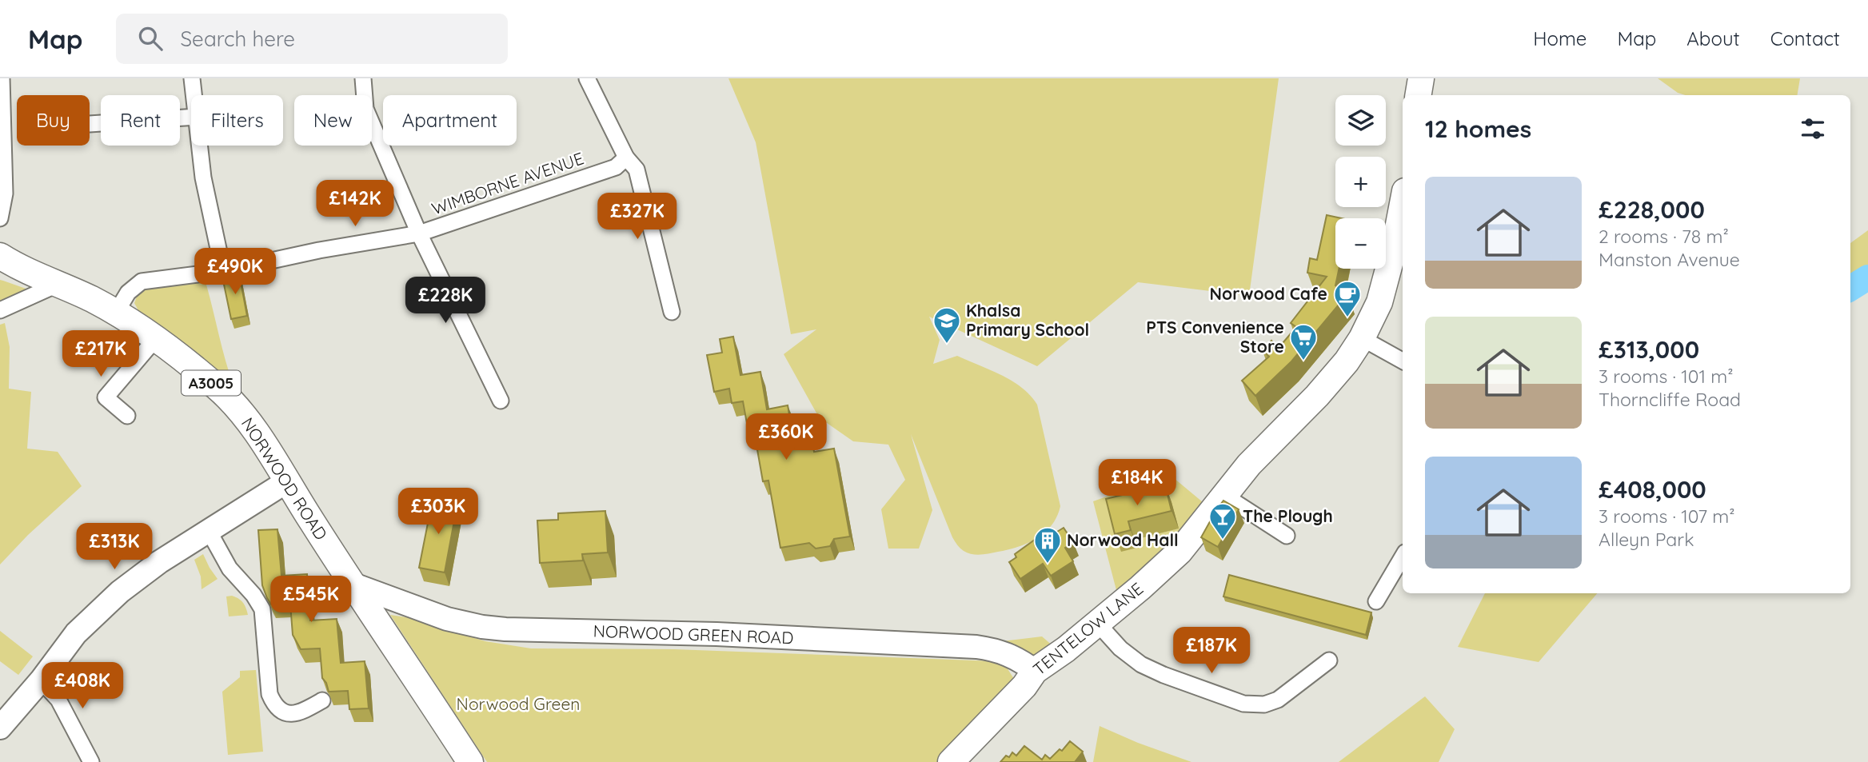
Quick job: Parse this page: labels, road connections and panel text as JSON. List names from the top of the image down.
{
  "streets": {
    "main road": ["A3005", "NORWOOD ROAD", "TENTELOW LANE"],
    "street": ["WIMBORNE AVENUE", "NORWOOD GREEN ROAD"]
  },
  "crossings": [
    ["WIMBORNE AVENUE", "NORWOOD ROAD"],
    ["NORWOOD ROAD", "NORWOOD GREEN ROAD"],
    ["TENTELOW LANE", "NORWOOD GREEN ROAD"]
  ],
  "parks": ["Norwood Green"],
  "places": {
    "cafe": ["Norwood Cafe"],
    "school or university": ["Khalsa Primary School"],
    "supermarket": ["PTS Convenience Store"],
    "bar": ["The Plough"],
    "building": ["Norwood Hall"]
  },
  "page": {
    "header": "Map",
    "search": "Search here",
    "nav": [
      "Home",
      "Map",
      "About",
      "Contact"
    ],
    "map_buttons": ["+", "−"],
    "chip": [
      "Buy",
      "Rent",
      "Filters",
      "New",
      "Apartment"
    ],
    "heading": "12 homes",
    "list": [
      {
        "name": "£228,000",
        "note": "2 rooms · 78 m² · Manston Avenue"
      },
      {
        "name": "£313,000",
        "note": "3 rooms · 101 m² · Thorncliffe Road"
      },
      {
        "name": "£408,000",
        "note": "3 rooms · 107 m² · Alleyn Park"
      }
    ],
    "price": [
      "£142K",
      "£327K",
      "£490K",
      "£228K",
      "£217K",
      "£360K",
      "£184K",
      "£303K",
      "£313K",
      "£545K",
      "£187K",
      "£408K"
    ]
  }
}
